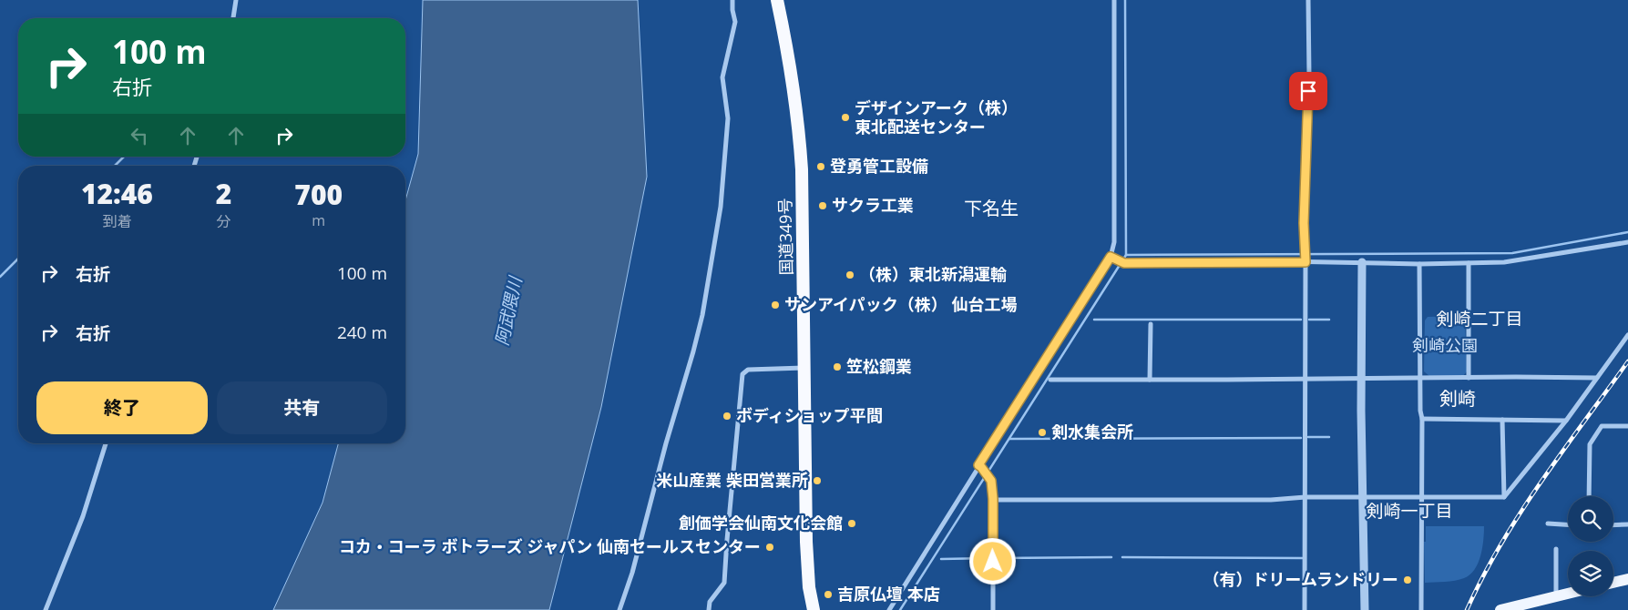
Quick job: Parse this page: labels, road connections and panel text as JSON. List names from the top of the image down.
{
  "streets": {
    "highway": ["国道349号"]
  },
  "districts": [
    "下名生",
    "剣崎二丁目",
    "剣崎",
    "剣崎一丁目"
  ],
  "water": ["阿武隈川"],
  "parks": ["剣崎公園"],
  "places": [
    "デザインアーク（株） 東北配送センター",
    "登勇管工設備",
    "サクラ工業",
    "（株）東北新潟運輸",
    "サンアイパック（株） 仙台工場",
    "笠松鋼業",
    "ボディショップ平間",
    "剣水集会所",
    "米山産業 柴田営業所",
    "創価学会仙南文化会館",
    "コカ・コーラ ボトラーズ ジャパン 仙南セールスセンター",
    "（有）ドリームランドリー",
    "吉原仏壇 本店"
  ],
  "page": {
    "turn": ["100 m", "右折"],
    "eta": [
      "12:46",
      "到着",
      "2",
      "分",
      "700",
      "m"
    ],
    "list": [
      {
        "name": "右折",
        "value": "100 m"
      },
      {
        "name": "右折",
        "value": "240 m"
      }
    ],
    "buttons": ["終了", "共有"]
  }
}
